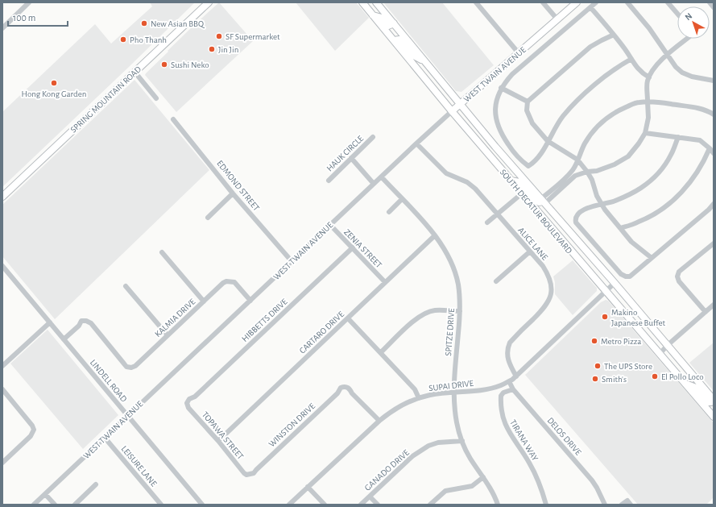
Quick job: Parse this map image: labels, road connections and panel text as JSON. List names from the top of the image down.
{
  "streets": {
    "main road": ["WEST TWAIN AVENUE", "SPRING MOUNTAIN ROAD", "SOUTH DECATUR BOULEVARD"],
    "street": [
      "HAUK CIRCLE",
      "EDMOND STREET",
      "ALICE LANE",
      "ZENIA STREET",
      "KALMIA DRIVE",
      "HIBBETTS DRIVE",
      "CARTARO DRIVE",
      "SPITZE DRIVE",
      "LINDELL ROAD",
      "SUPAI DRIVE",
      "WINSTON DRIVE",
      "TOPAWA STREET",
      "DELOS DRIVE",
      "TIRANA WAY",
      "LEISURE LANE",
      "GANADO DRIVE"
    ]
  },
  "crossings": [
    ["WEST TWAIN AVENUE", "EDMOND STREET"],
    ["WEST TWAIN AVENUE", "SOUTH DECATUR BOULEVARD"],
    ["WEST TWAIN AVENUE", "ALICE LANE"],
    ["WEST TWAIN AVENUE", "ZENIA STREET"],
    ["WEST TWAIN AVENUE", "KALMIA DRIVE"],
    ["WEST TWAIN AVENUE", "SPITZE DRIVE"],
    ["WEST TWAIN AVENUE", "LINDELL ROAD"],
    ["WEST TWAIN AVENUE", "LEISURE LANE"],
    ["SOUTH DECATUR BOULEVARD", "SUPAI DRIVE"],
    ["ALICE LANE", "SUPAI DRIVE"],
    ["ZENIA STREET", "HIBBETTS DRIVE"],
    ["ZENIA STREET", "CARTARO DRIVE"],
    ["KALMIA DRIVE", "LINDELL ROAD"],
    ["HIBBETTS DRIVE", "TOPAWA STREET"],
    ["CARTARO DRIVE", "SPITZE DRIVE"],
    ["CARTARO DRIVE", "TOPAWA STREET"],
    ["SPITZE DRIVE", "SUPAI DRIVE"],
    ["SPITZE DRIVE", "GANADO DRIVE"],
    ["SUPAI DRIVE", "WINSTON DRIVE"],
    ["SUPAI DRIVE", "DELOS DRIVE"],
    ["WINSTON DRIVE", "TOPAWA STREET"],
    ["DELOS DRIVE", "TIRANA WAY"]
  ],
  "places": [
    "New Asian BBQ",
    "SF Supermarket",
    "Pho Thanh",
    "Jin Jin",
    "Sushi Neko",
    "Hong Kong Garden",
    "Makino Japanese Buffet",
    "Metro Pizza",
    "The UPS Store",
    "El Pollo Loco",
    "Smith's"
  ],
  "scale_bar": "100 m",
  "north": "top left"
}
